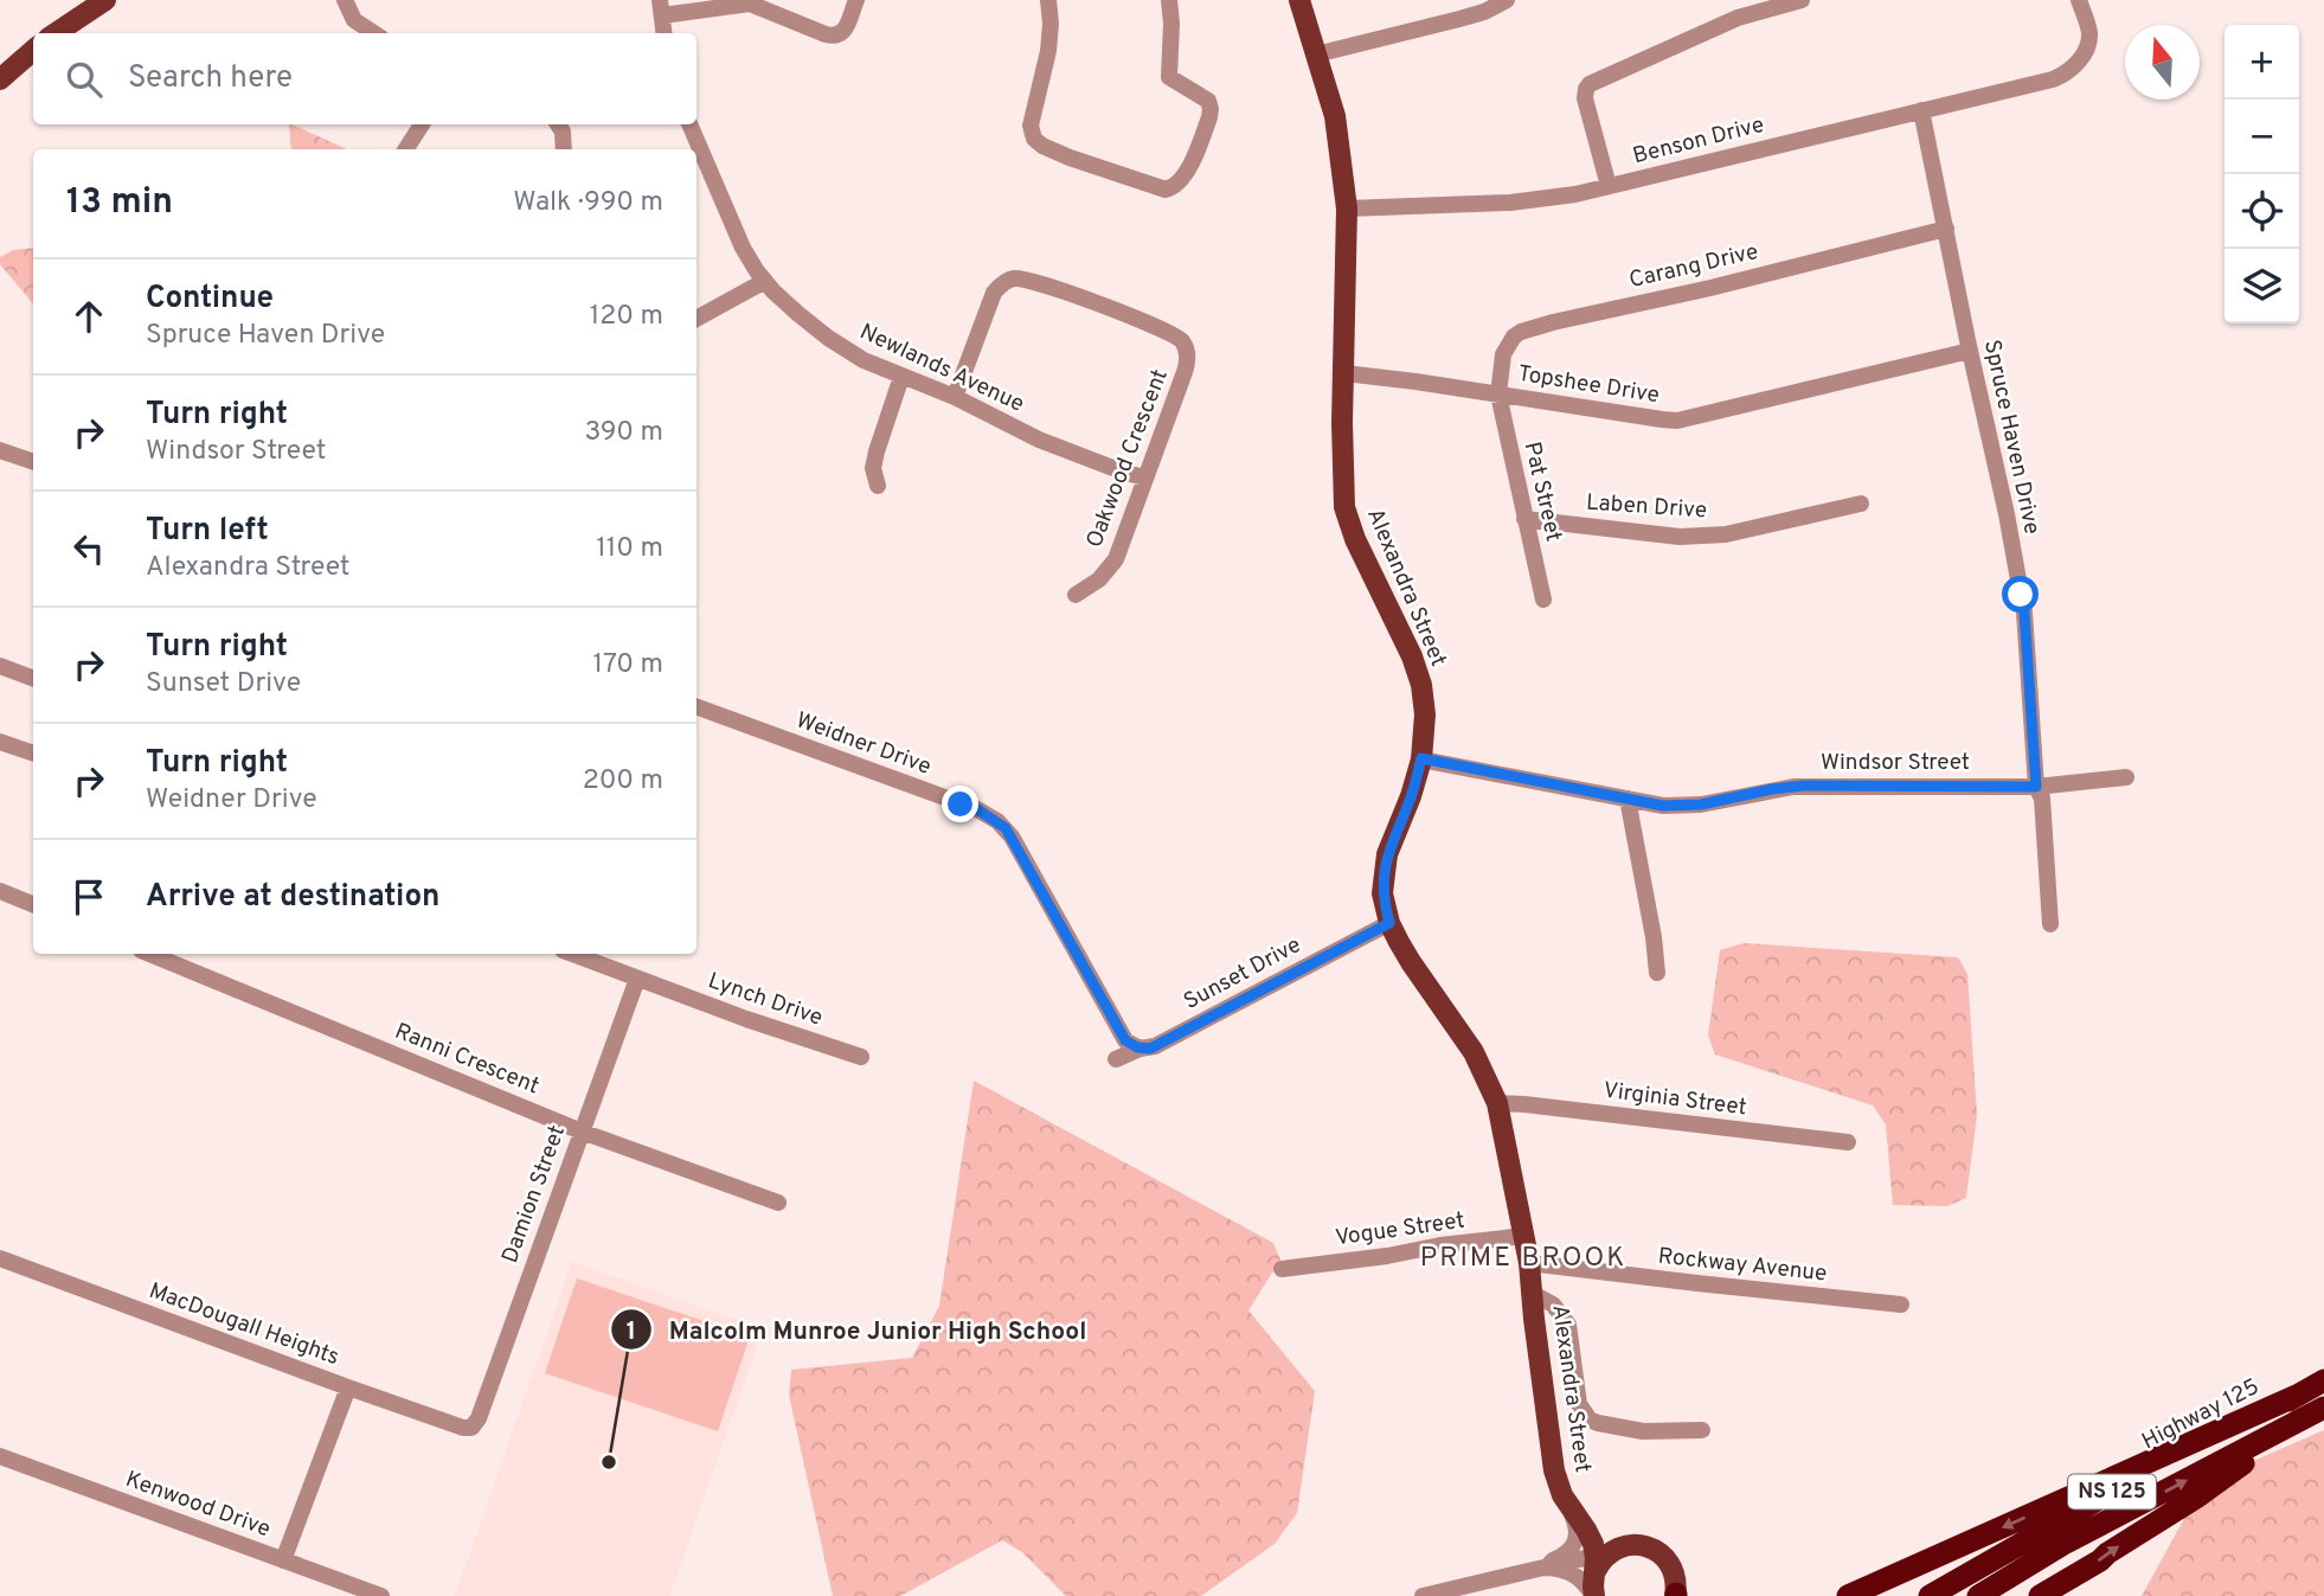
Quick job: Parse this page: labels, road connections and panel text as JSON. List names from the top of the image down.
{
  "streets": {
    "highway": ["Highway 125", "NS 125"],
    "main road": ["Alexandra Street"],
    "street": [
      "Benson Drive",
      "Carang Drive",
      "Newlands Avenue",
      "Topshee Drive",
      "Spruce Haven Drive",
      "Oakwood Crescent",
      "Pat Street",
      "Laben Drive",
      "Weidner Drive",
      "Windsor Street",
      "Sunset Drive",
      "Lynch Drive",
      "Ranni Crescent",
      "Virginia Street",
      "Damion Street",
      "Vogue Street",
      "Rockway Avenue",
      "MacDougall Heights",
      "Kenwood Drive"
    ]
  },
  "crossings": [
    ["Benson Drive", "Spruce Haven Drive"],
    ["Benson Drive", "Alexandra Street"],
    ["Carang Drive", "Topshee Drive"],
    ["Carang Drive", "Spruce Haven Drive"],
    ["Carang Drive", "Pat Street"],
    ["Newlands Avenue", "Oakwood Crescent"],
    ["Topshee Drive", "Spruce Haven Drive"],
    ["Topshee Drive", "Pat Street"],
    ["Topshee Drive", "Alexandra Street"],
    ["Spruce Haven Drive", "Windsor Street"],
    ["Pat Street", "Laben Drive"],
    ["Alexandra Street", "Windsor Street"],
    ["Alexandra Street", "Sunset Drive"],
    ["Alexandra Street", "Virginia Street"],
    ["Alexandra Street", "Vogue Street"],
    ["Alexandra Street", "Rockway Avenue"],
    ["Weidner Drive", "Sunset Drive"],
    ["Lynch Drive", "Damion Street"],
    ["Ranni Crescent", "Damion Street"],
    ["Damion Street", "MacDougall Heights"]
  ],
  "districts": ["PRIME BROOK"],
  "places": ["Malcolm Munroe Junior High School"],
  "north": "top",
  "page": {
    "map_buttons": ["+", "−"],
    "search": "Search here",
    "heading": ["13 min", "Walk · 990 m"],
    "list": [
      ["Continue", "Spruce Haven Drive", "120 m"],
      ["Turn right", "Windsor Street", "390 m"],
      ["Turn left", "Alexandra Street", "110 m"],
      ["Turn right", "Sunset Drive", "170 m"],
      ["Turn right", "Weidner Drive", "200 m"],
      "Arrive at destination"
    ]
  }
}
